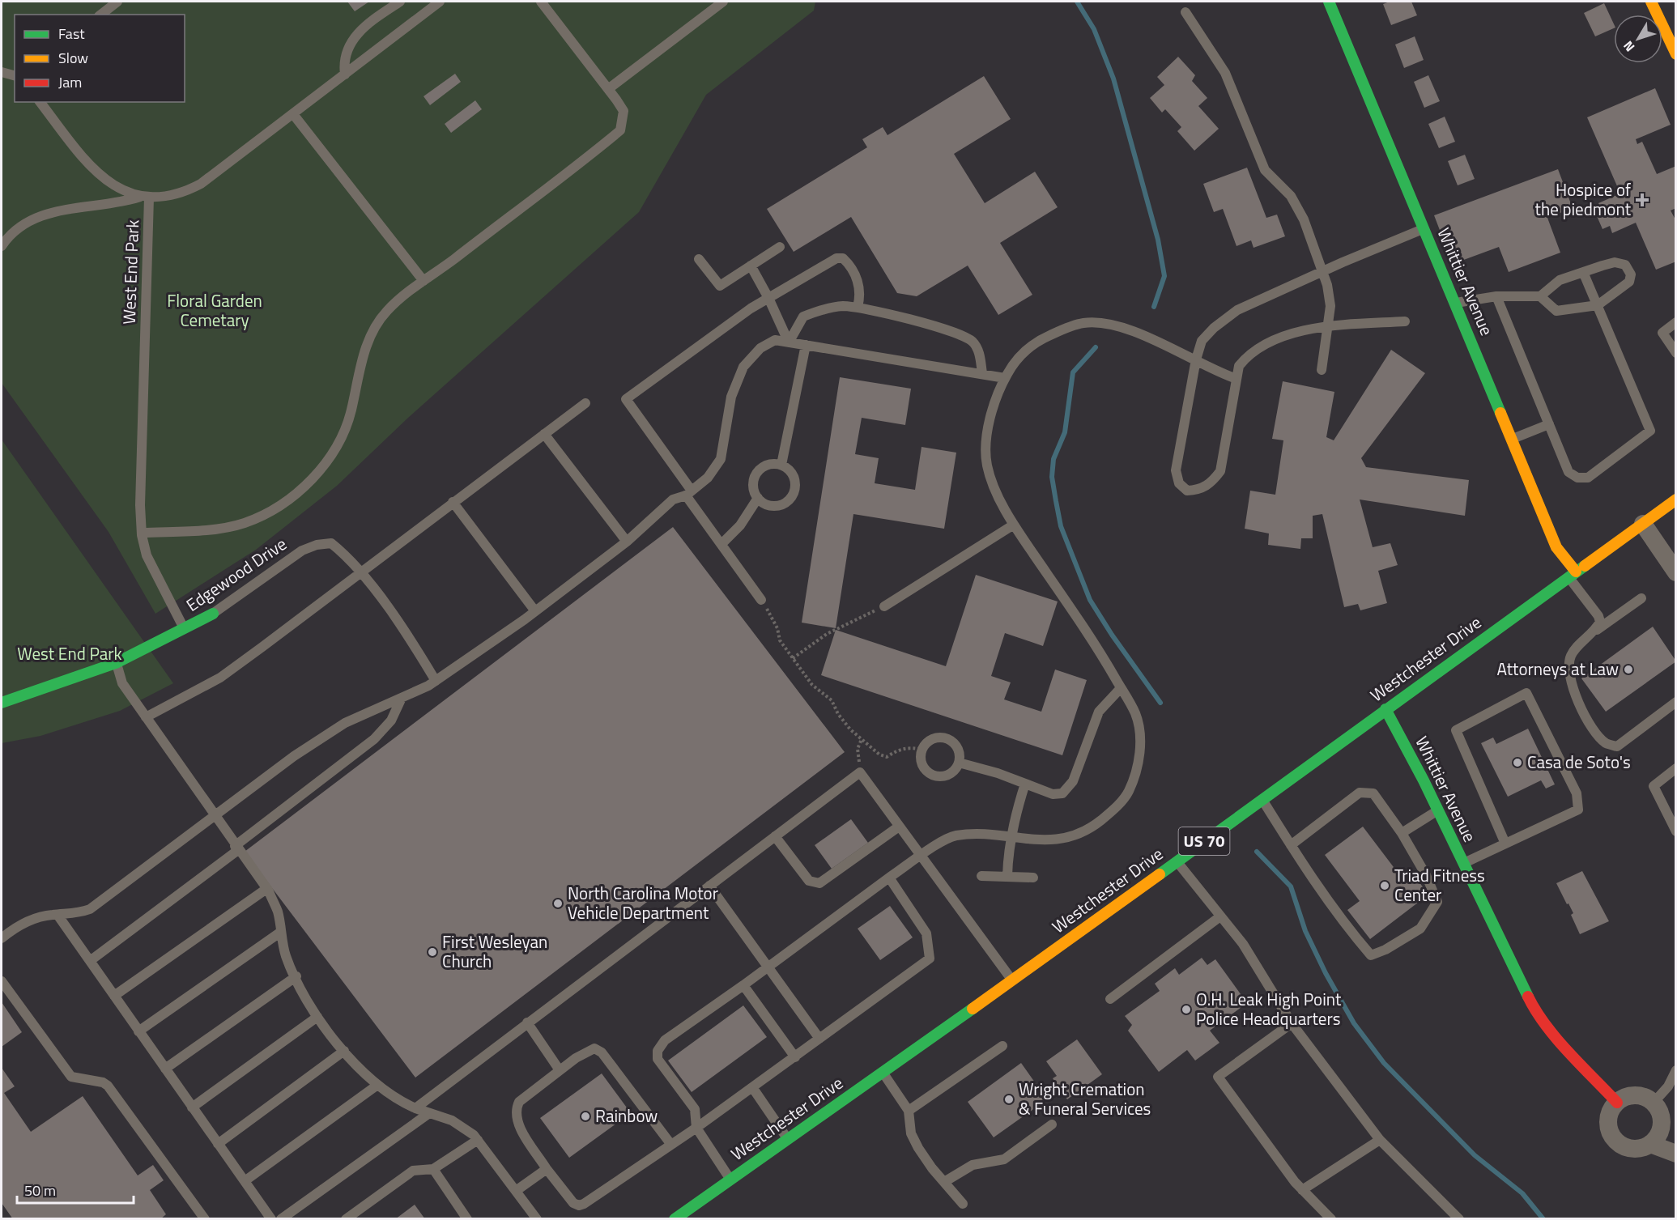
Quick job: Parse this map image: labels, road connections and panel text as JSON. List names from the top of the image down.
{
  "streets": {
    "street": [
      "Whittier Avenue",
      "Edgewood Drive",
      "Westchester Drive",
      "US 70"
    ],
    "lane": ["West End Park"]
  },
  "crossings": [
    ["West End Park", "Edgewood Drive"],
    ["Whittier Avenue", "Westchester Drive"]
  ],
  "parks": ["Floral Garden Cemetary", "West End Park"],
  "places": {
    "health": ["Hospice of the piedmont"],
    "other": [
      "Attorneys at Law",
      "Casa de Soto's",
      "Triad Fitness Center",
      "North Carolina Motor Vehicle Department",
      "First Wesleyan Church",
      "O.H. Leak High Point Police Headquarters",
      "Wright Cremation & Funeral Services",
      "Rainbow"
    ]
  },
  "legend": ["Fast", "Slow", "Jam"],
  "scale_bar": "50 m",
  "north": "bottom left"
}
